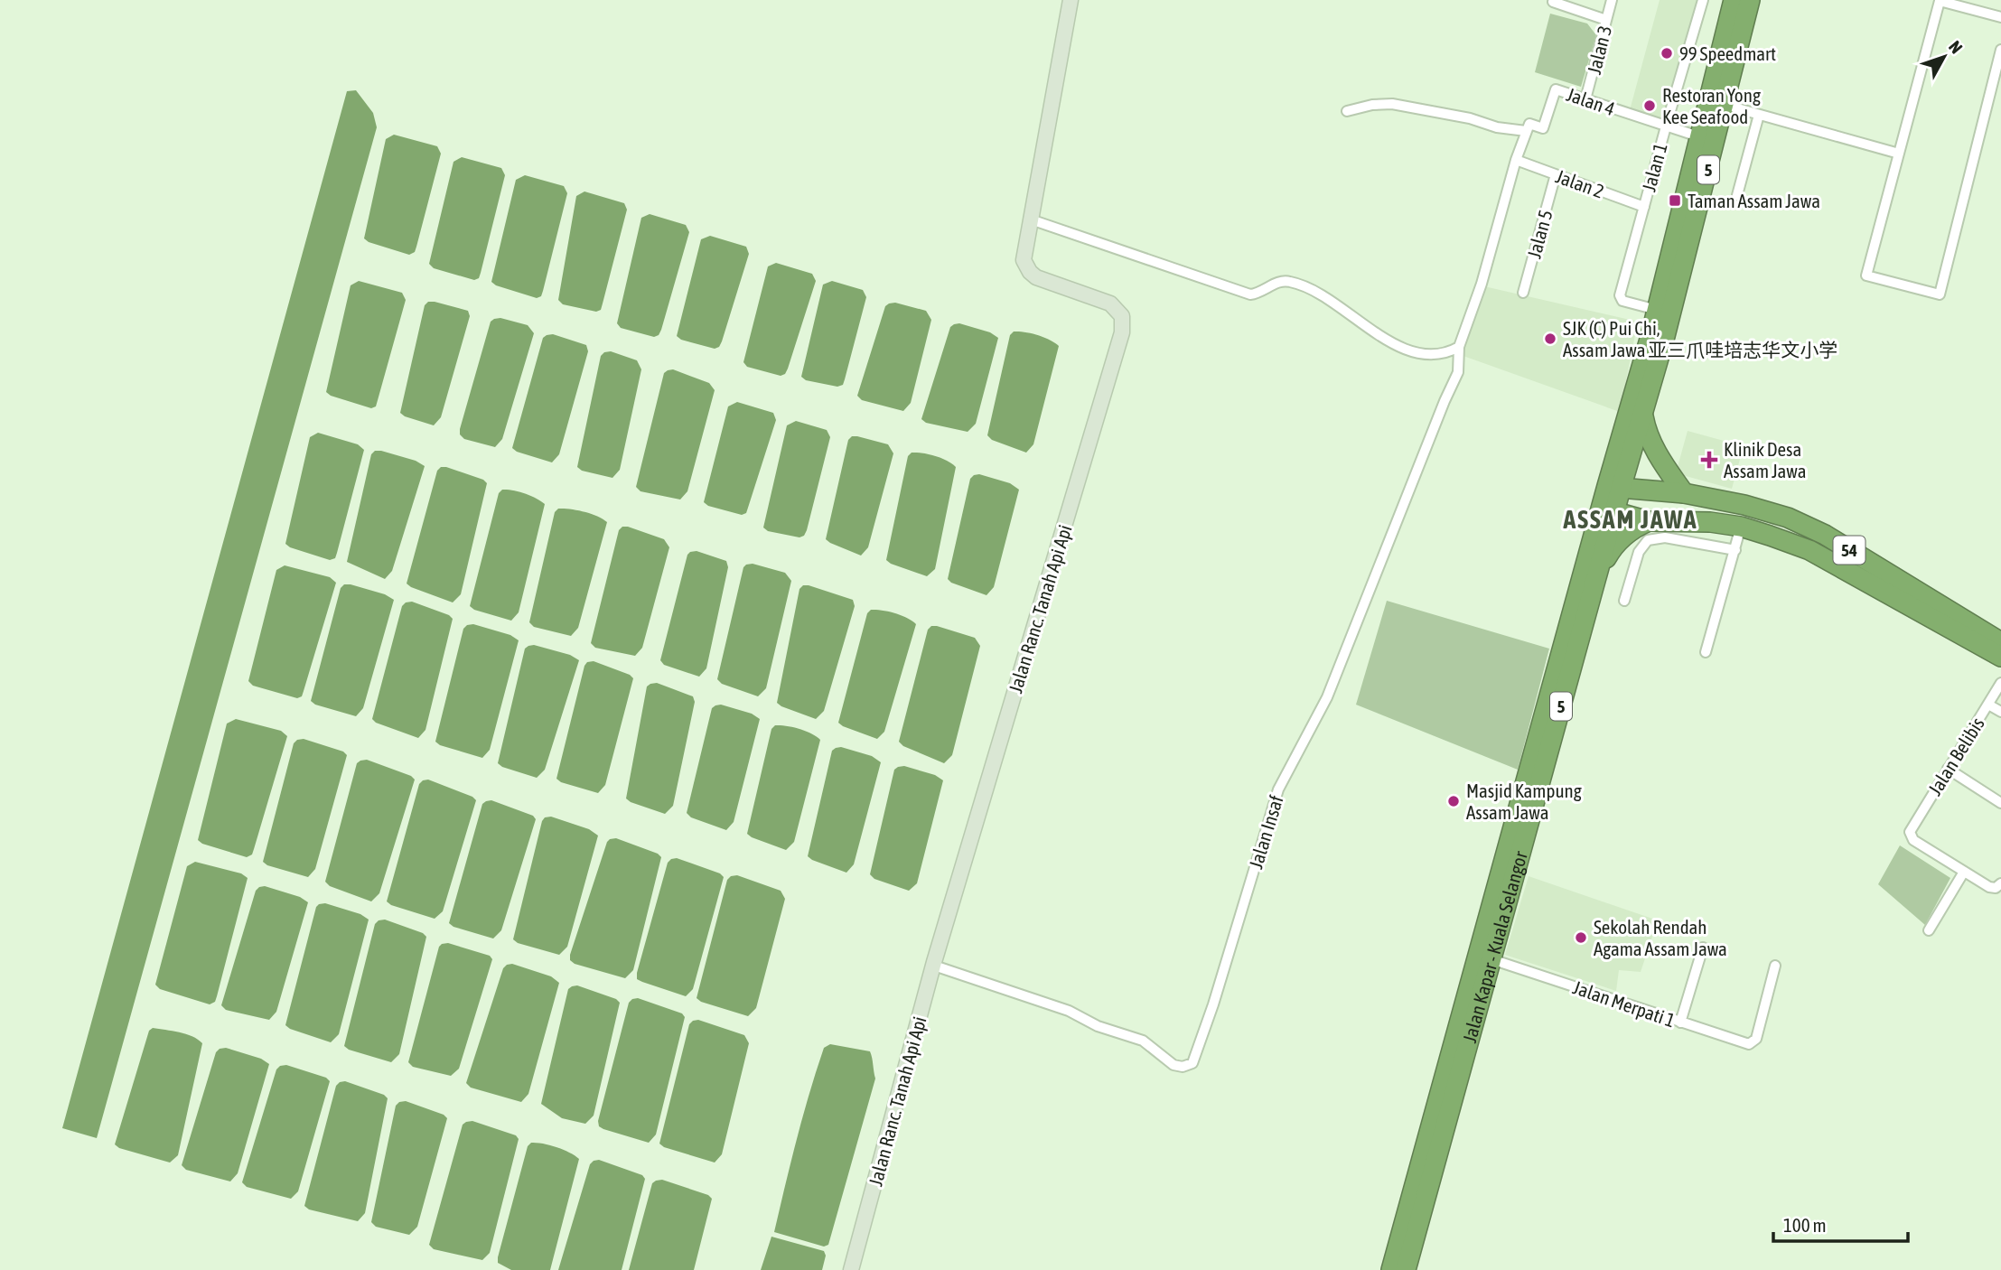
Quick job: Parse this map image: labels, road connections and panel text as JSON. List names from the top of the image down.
{
  "streets": {
    "highway": ["5", "54", "Jalan Kapar - Kuala Selangor"],
    "street": [
      "Jalan 3",
      "Jalan 4",
      "Jalan 1",
      "Jalan 2",
      "Jalan 5",
      "Jalan Ranc. Tanah Api Api",
      "Jalan Belibis",
      "Jalan Insaf",
      "Jalan Merpati 1"
    ]
  },
  "crossings": [
    ["Jalan 3", "Jalan 4"],
    ["Jalan 4", "Jalan 1"],
    ["Jalan 4", "5"],
    ["Jalan 1", "5"],
    ["Jalan 1", "Jalan 2"],
    ["5", "54"],
    ["5", "Jalan Kapar - Kuala Selangor"],
    ["Jalan 2", "Jalan 5"],
    ["54", "Jalan Kapar - Kuala Selangor"],
    ["Jalan Ranc. Tanah Api Api", "Jalan Insaf"],
    ["Jalan Kapar - Kuala Selangor", "Jalan Merpati 1"]
  ],
  "districts": ["ASSAM JAWA"],
  "places": {
    "other": [
      "99 Speedmart",
      "Restoran Yong Kee Seafood",
      "SJK (C) Pui Chi, Assam Jawa 亚三爪哇培志华文小学",
      "Masjid Kampung Assam Jawa",
      "Sekolah Rendah Agama Assam Jawa"
    ],
    "transit": ["Taman Assam Jawa"],
    "health": ["Klinik Desa Assam Jawa"]
  },
  "scale_bar": "100 m",
  "north": "top right"
}
